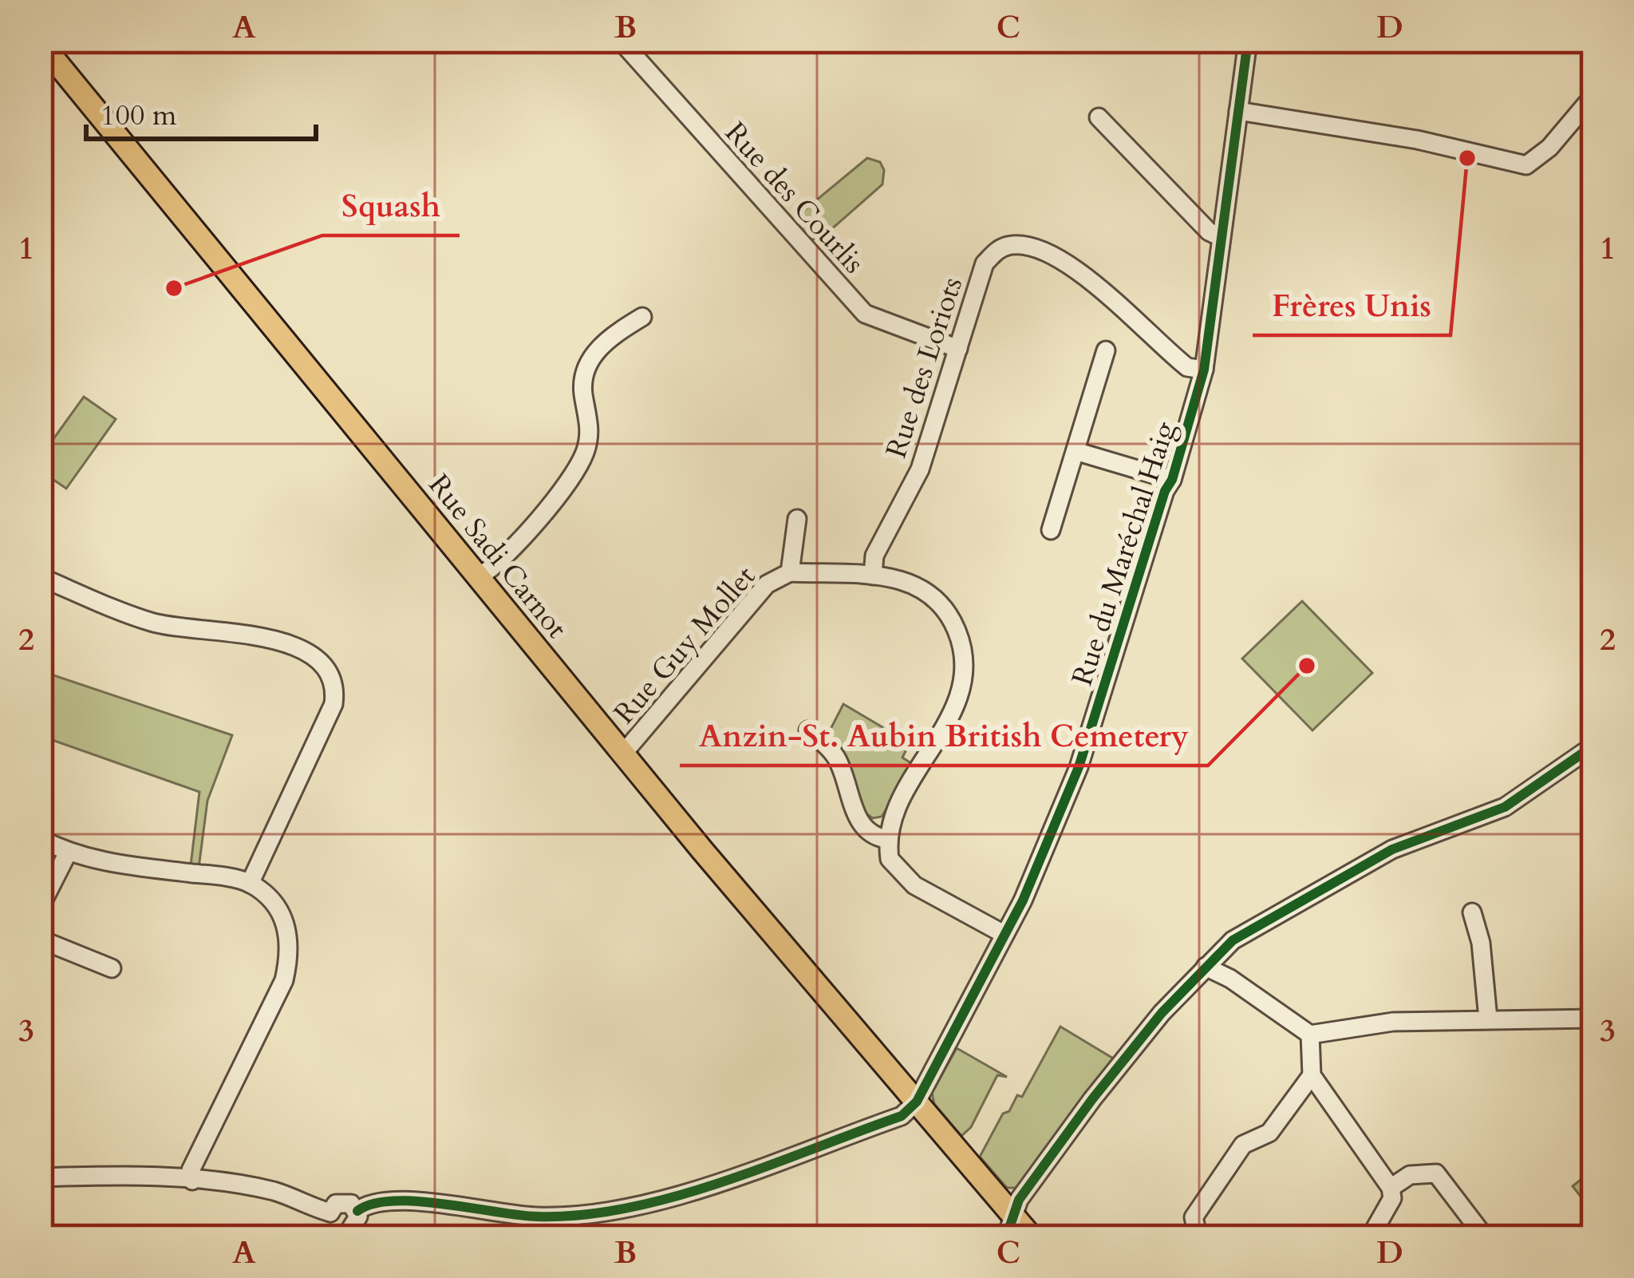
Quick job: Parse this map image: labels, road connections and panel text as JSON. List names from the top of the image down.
{
  "streets": {
    "main road": ["Rue Sadi Carnot"],
    "street": [
      "Rue des Courlis",
      "Rue des Loriots",
      "Rue du Maréchal Haig",
      "Rue Guy Mollet"
    ]
  },
  "crossings": [
    ["Rue des Courlis", "Rue des Loriots"],
    ["Rue des Loriots", "Rue du Maréchal Haig"],
    ["Rue du Maréchal Haig", "Rue Sadi Carnot"],
    ["Rue Sadi Carnot", "Rue Guy Mollet"]
  ],
  "places": ["Frères Unis", "Squash", "Anzin-St. Aubin British Cemetery"],
  "scale_bar": "100 m",
  "grid": {
    "columns": [
      "A",
      "B",
      "C",
      "D"
    ],
    "rows": ["1", "2", "3"]
  }
}
